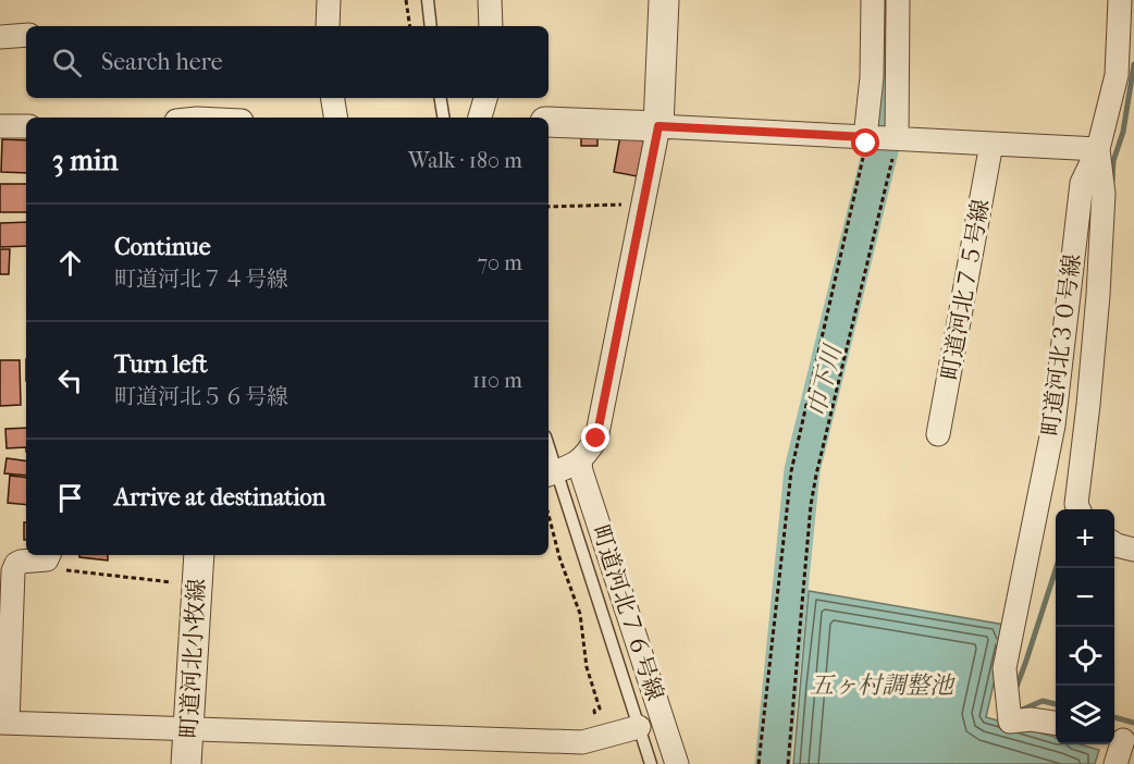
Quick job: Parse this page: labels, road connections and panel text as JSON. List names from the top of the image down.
{
  "streets": {
    "street": [
      "町道河北７５号線",
      "町道河北３０号線",
      "町道河北７６号線",
      "町道河北小牧線"
    ]
  },
  "water": ["巾下川", "五ヶ村調整池"],
  "page": {
    "search": "Search here",
    "heading": ["3 min", "Walk · 180 m"],
    "list": [
      ["Continue", "町道河北７４号線", "70 m"],
      ["Turn left", "町道河北５６号線", "110 m"],
      "Arrive at destination"
    ],
    "map_buttons": ["+", "−"]
  }
}
